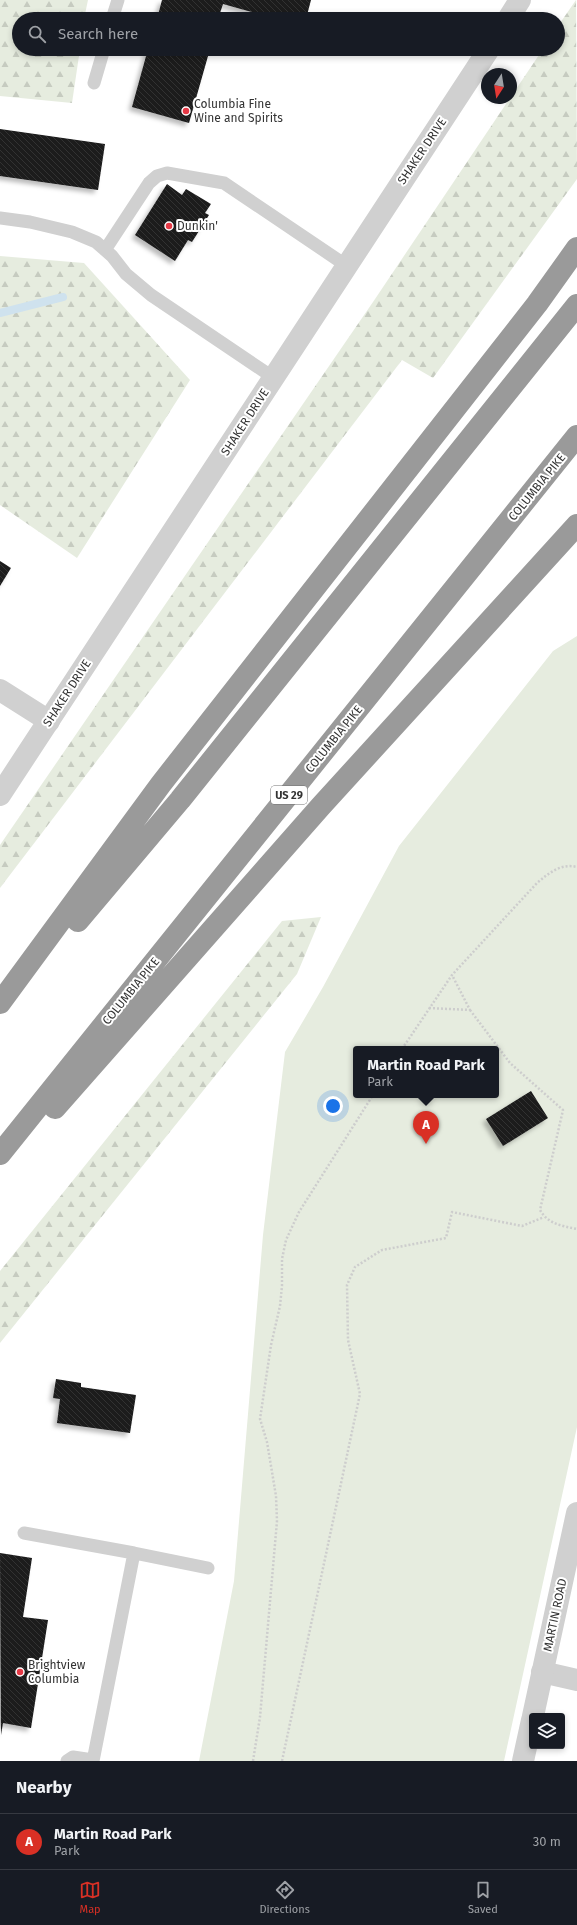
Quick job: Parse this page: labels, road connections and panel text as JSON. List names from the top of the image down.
{
  "streets": {
    "highway": ["COLUMBIA PIKE", "US 29"],
    "street": ["SHAKER DRIVE", "MARTIN ROAD"]
  },
  "places": ["Columbia Fine Wine and Spirits", "Dunkin'", "Brightview Columbia"],
  "north": "bottom",
  "page": {
    "search": "Search here",
    "popup": ["Martin Road Park", "Park"],
    "pins": "A",
    "heading": "Nearby",
    "list": [
      {
        "mark": "A",
        "name": "Martin Road Park",
        "note": "Park",
        "value": "30 m"
      }
    ],
    "nav": ["Map", "Directions", "Saved"]
  }
}
